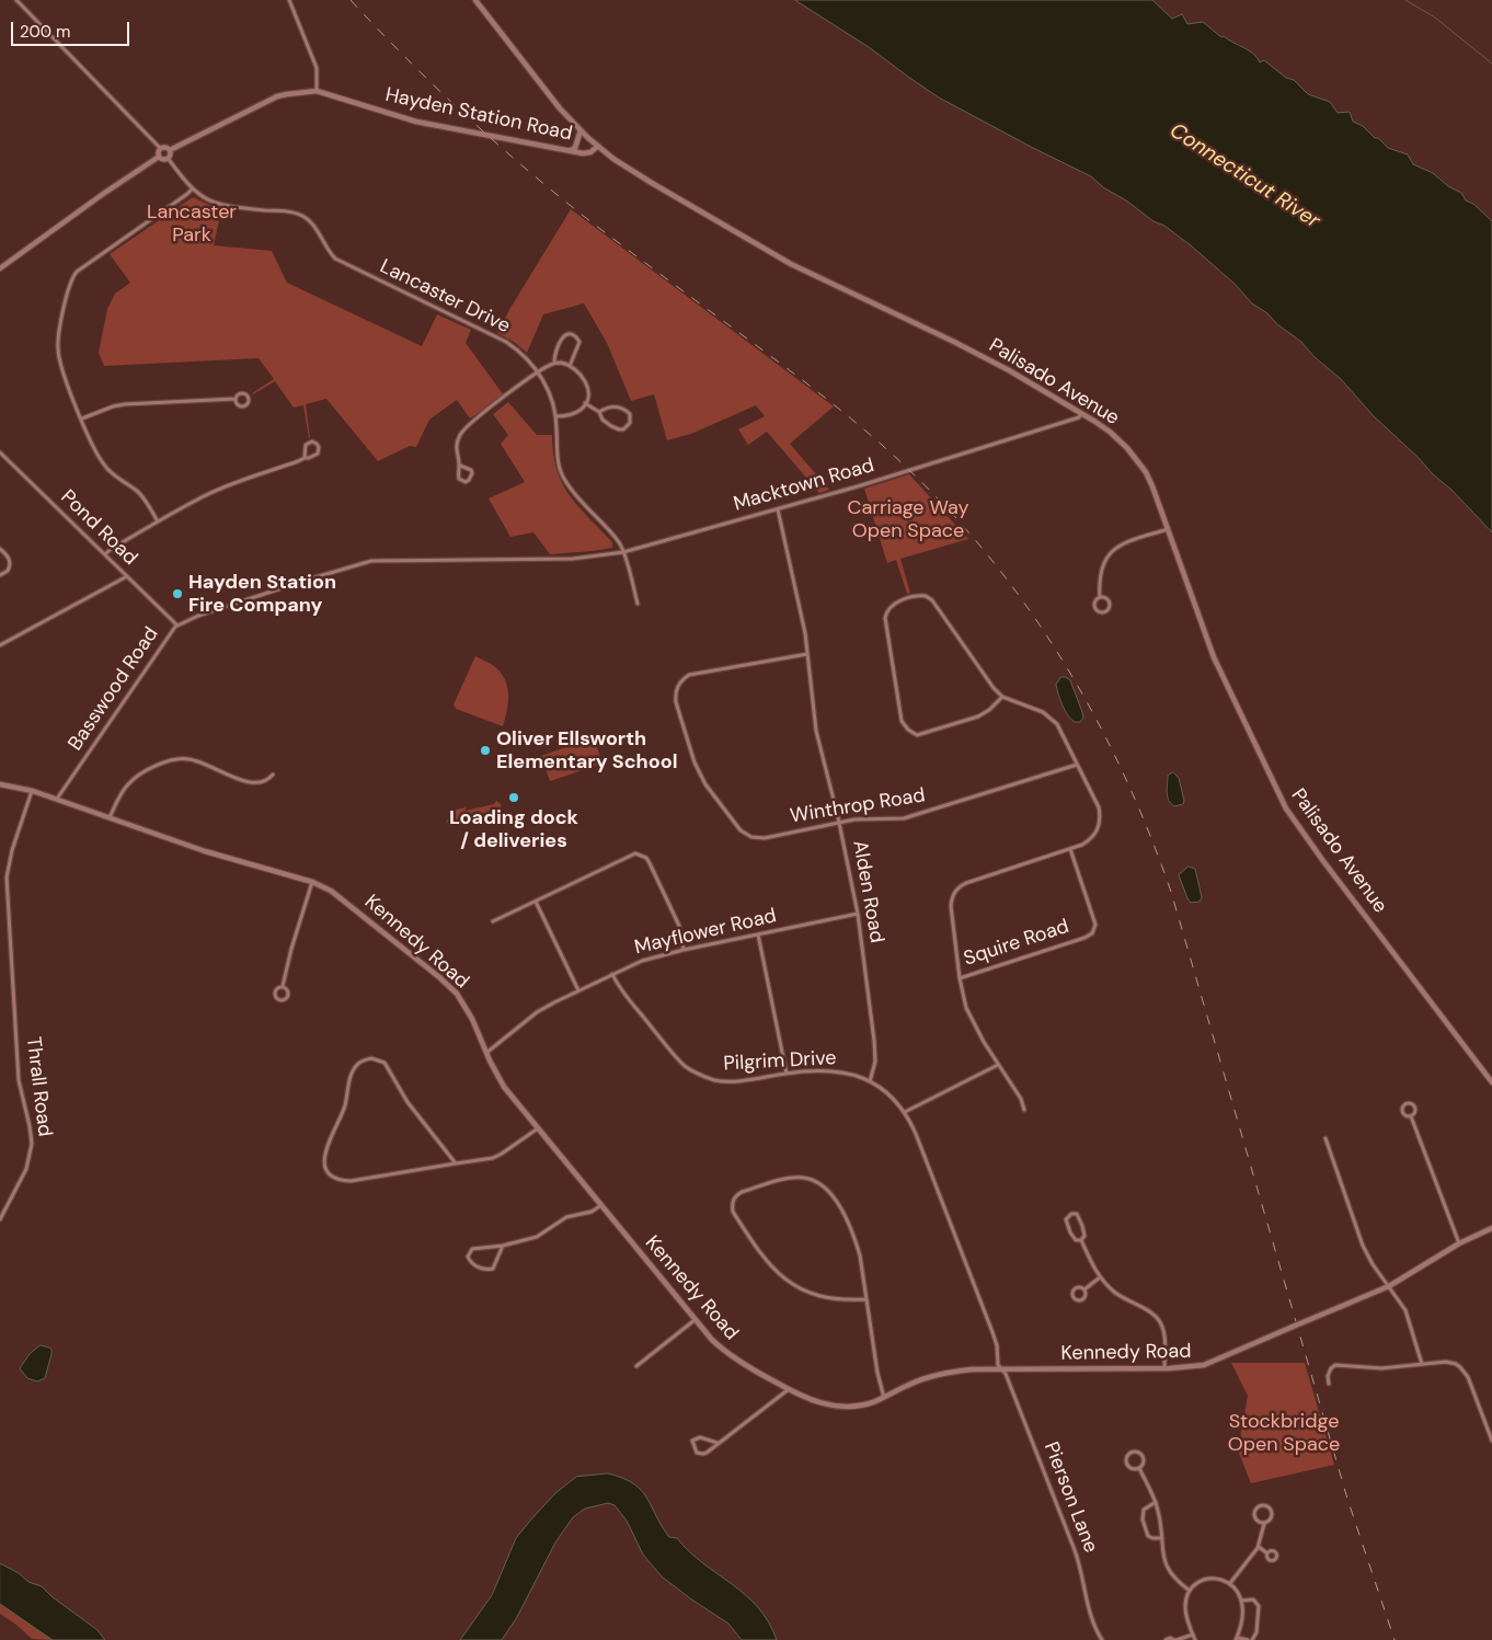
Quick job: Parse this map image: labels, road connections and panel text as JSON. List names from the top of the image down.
{
  "streets": {
    "street": [
      "Hayden Station Road",
      "Lancaster Drive",
      "Palisado Avenue",
      "Macktown Road",
      "Pond Road",
      "Basswood Road",
      "Winthrop Road",
      "Alden Road",
      "Mayflower Road",
      "Kennedy Road",
      "Squire Road",
      "Pilgrim Drive",
      "Thrall Road",
      "Pierson Lane"
    ]
  },
  "crossings": [
    ["Hayden Station Road", "Lancaster Drive"],
    ["Hayden Station Road", "Palisado Avenue"],
    ["Lancaster Drive", "Macktown Road"],
    ["Palisado Avenue", "Macktown Road"],
    ["Macktown Road", "Basswood Road"],
    ["Macktown Road", "Alden Road"],
    ["Pond Road", "Basswood Road"],
    ["Basswood Road", "Kennedy Road"],
    ["Winthrop Road", "Alden Road"],
    ["Alden Road", "Mayflower Road"],
    ["Alden Road", "Pilgrim Drive"],
    ["Mayflower Road", "Kennedy Road"],
    ["Mayflower Road", "Pilgrim Drive"],
    ["Kennedy Road", "Pilgrim Drive"],
    ["Kennedy Road", "Thrall Road"],
    ["Kennedy Road", "Pierson Lane"],
    ["Pilgrim Drive", "Pierson Lane"]
  ],
  "water": ["Connecticut River"],
  "parks": ["Lancaster Park", "Carriage Way Open Space", "Stockbridge Open Space"],
  "places": ["Hayden Station Fire Company", "Oliver Ellsworth Elementary School", "Loading dock / deliveries"],
  "scale_bar": "200 m"
}
